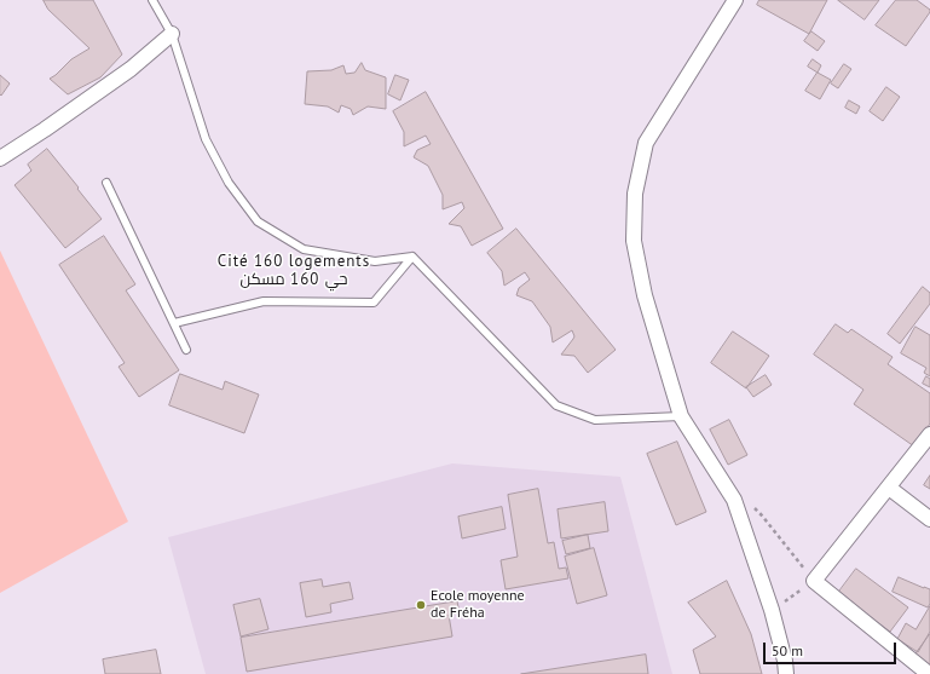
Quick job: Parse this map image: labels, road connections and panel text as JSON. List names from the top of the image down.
{
  "districts": ["Cité 160 logements حي 160 مسكن"],
  "places": ["Ecole moyenne de Fréha"],
  "scale_bar": "50 m"
}
